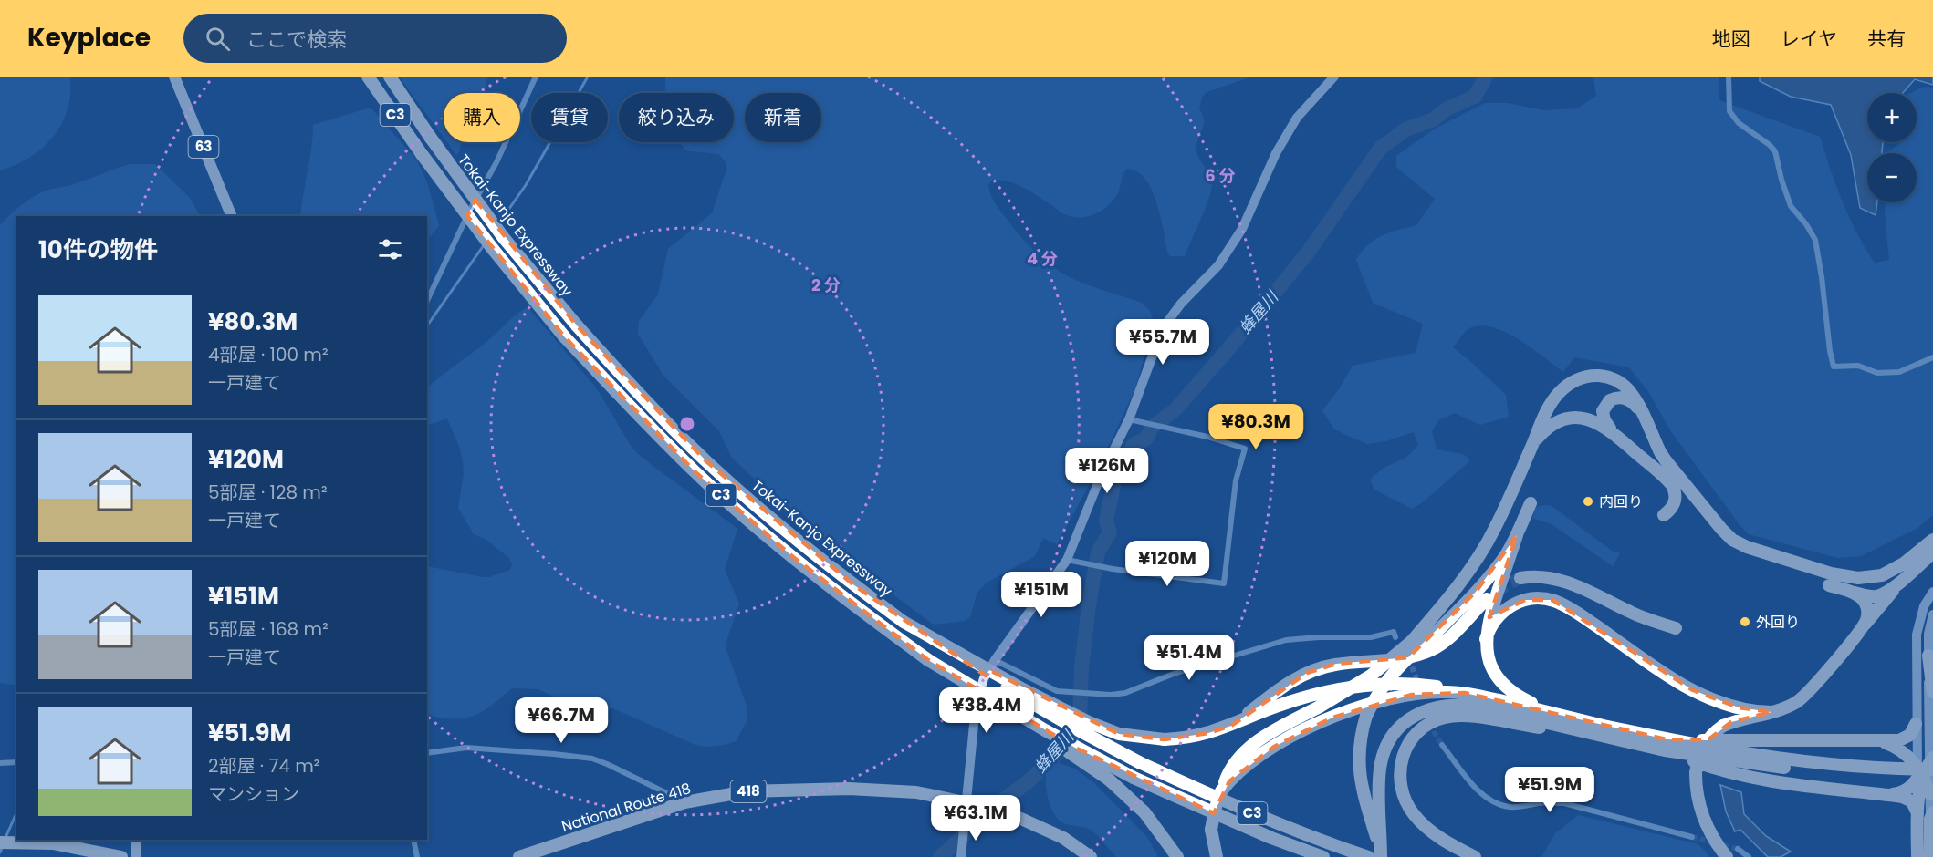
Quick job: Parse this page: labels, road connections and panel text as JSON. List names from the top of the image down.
{
  "streets": {
    "highway": [
      "C3",
      "Tokai-Kanjo Expressway",
      "418",
      "National Route 418"
    ],
    "main road": ["63"]
  },
  "water": ["蜂屋川"],
  "places": ["内回り", "外回り"],
  "page": {
    "header": "Keyplace",
    "search": "ここで検索",
    "nav": ["地図", "レイヤ", "共有"],
    "map_buttons": ["+", "−"],
    "chip": [
      "購入",
      "賃貸",
      "絞り込み",
      "新着"
    ],
    "heading": "10件の物件",
    "list": [
      {
        "name": "¥80.3M",
        "note": "4部屋 · 100 m² · 一戸建て"
      },
      {
        "name": "¥120M",
        "note": "5部屋 · 128 m² · 一戸建て"
      },
      {
        "name": "¥151M",
        "note": "5部屋 · 168 m² · 一戸建て"
      },
      {
        "name": "¥51.9M",
        "note": "2部屋 · 74 m² · マンション"
      }
    ],
    "price": [
      "¥55.7M",
      "¥80.3M",
      "¥126M",
      "¥120M",
      "¥151M",
      "¥51.4M",
      "¥38.4M",
      "¥66.7M",
      "¥51.9M",
      "¥63.1M"
    ]
  },
  "rings": ["6 分", "4 分", "2 分"]
}
